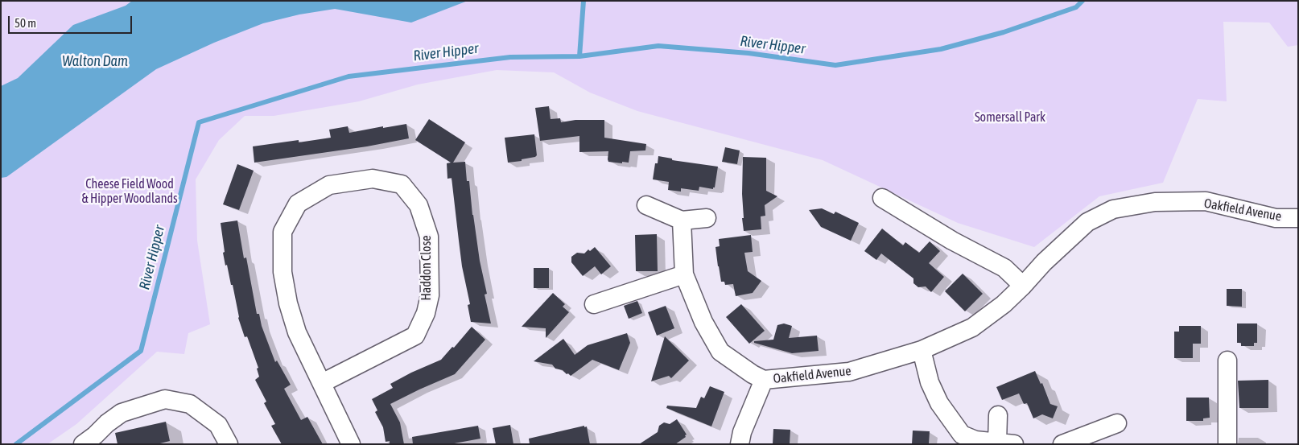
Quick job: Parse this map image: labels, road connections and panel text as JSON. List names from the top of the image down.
{
  "streets": {
    "street": ["Oakfield Avenue", "Haddon Close"]
  },
  "water": ["River Hipper", "Walton Dam"],
  "parks": ["Somersall Park", "Cheese Field Wood & Hipper Woodlands"],
  "scale_bar": "50 m"
}
